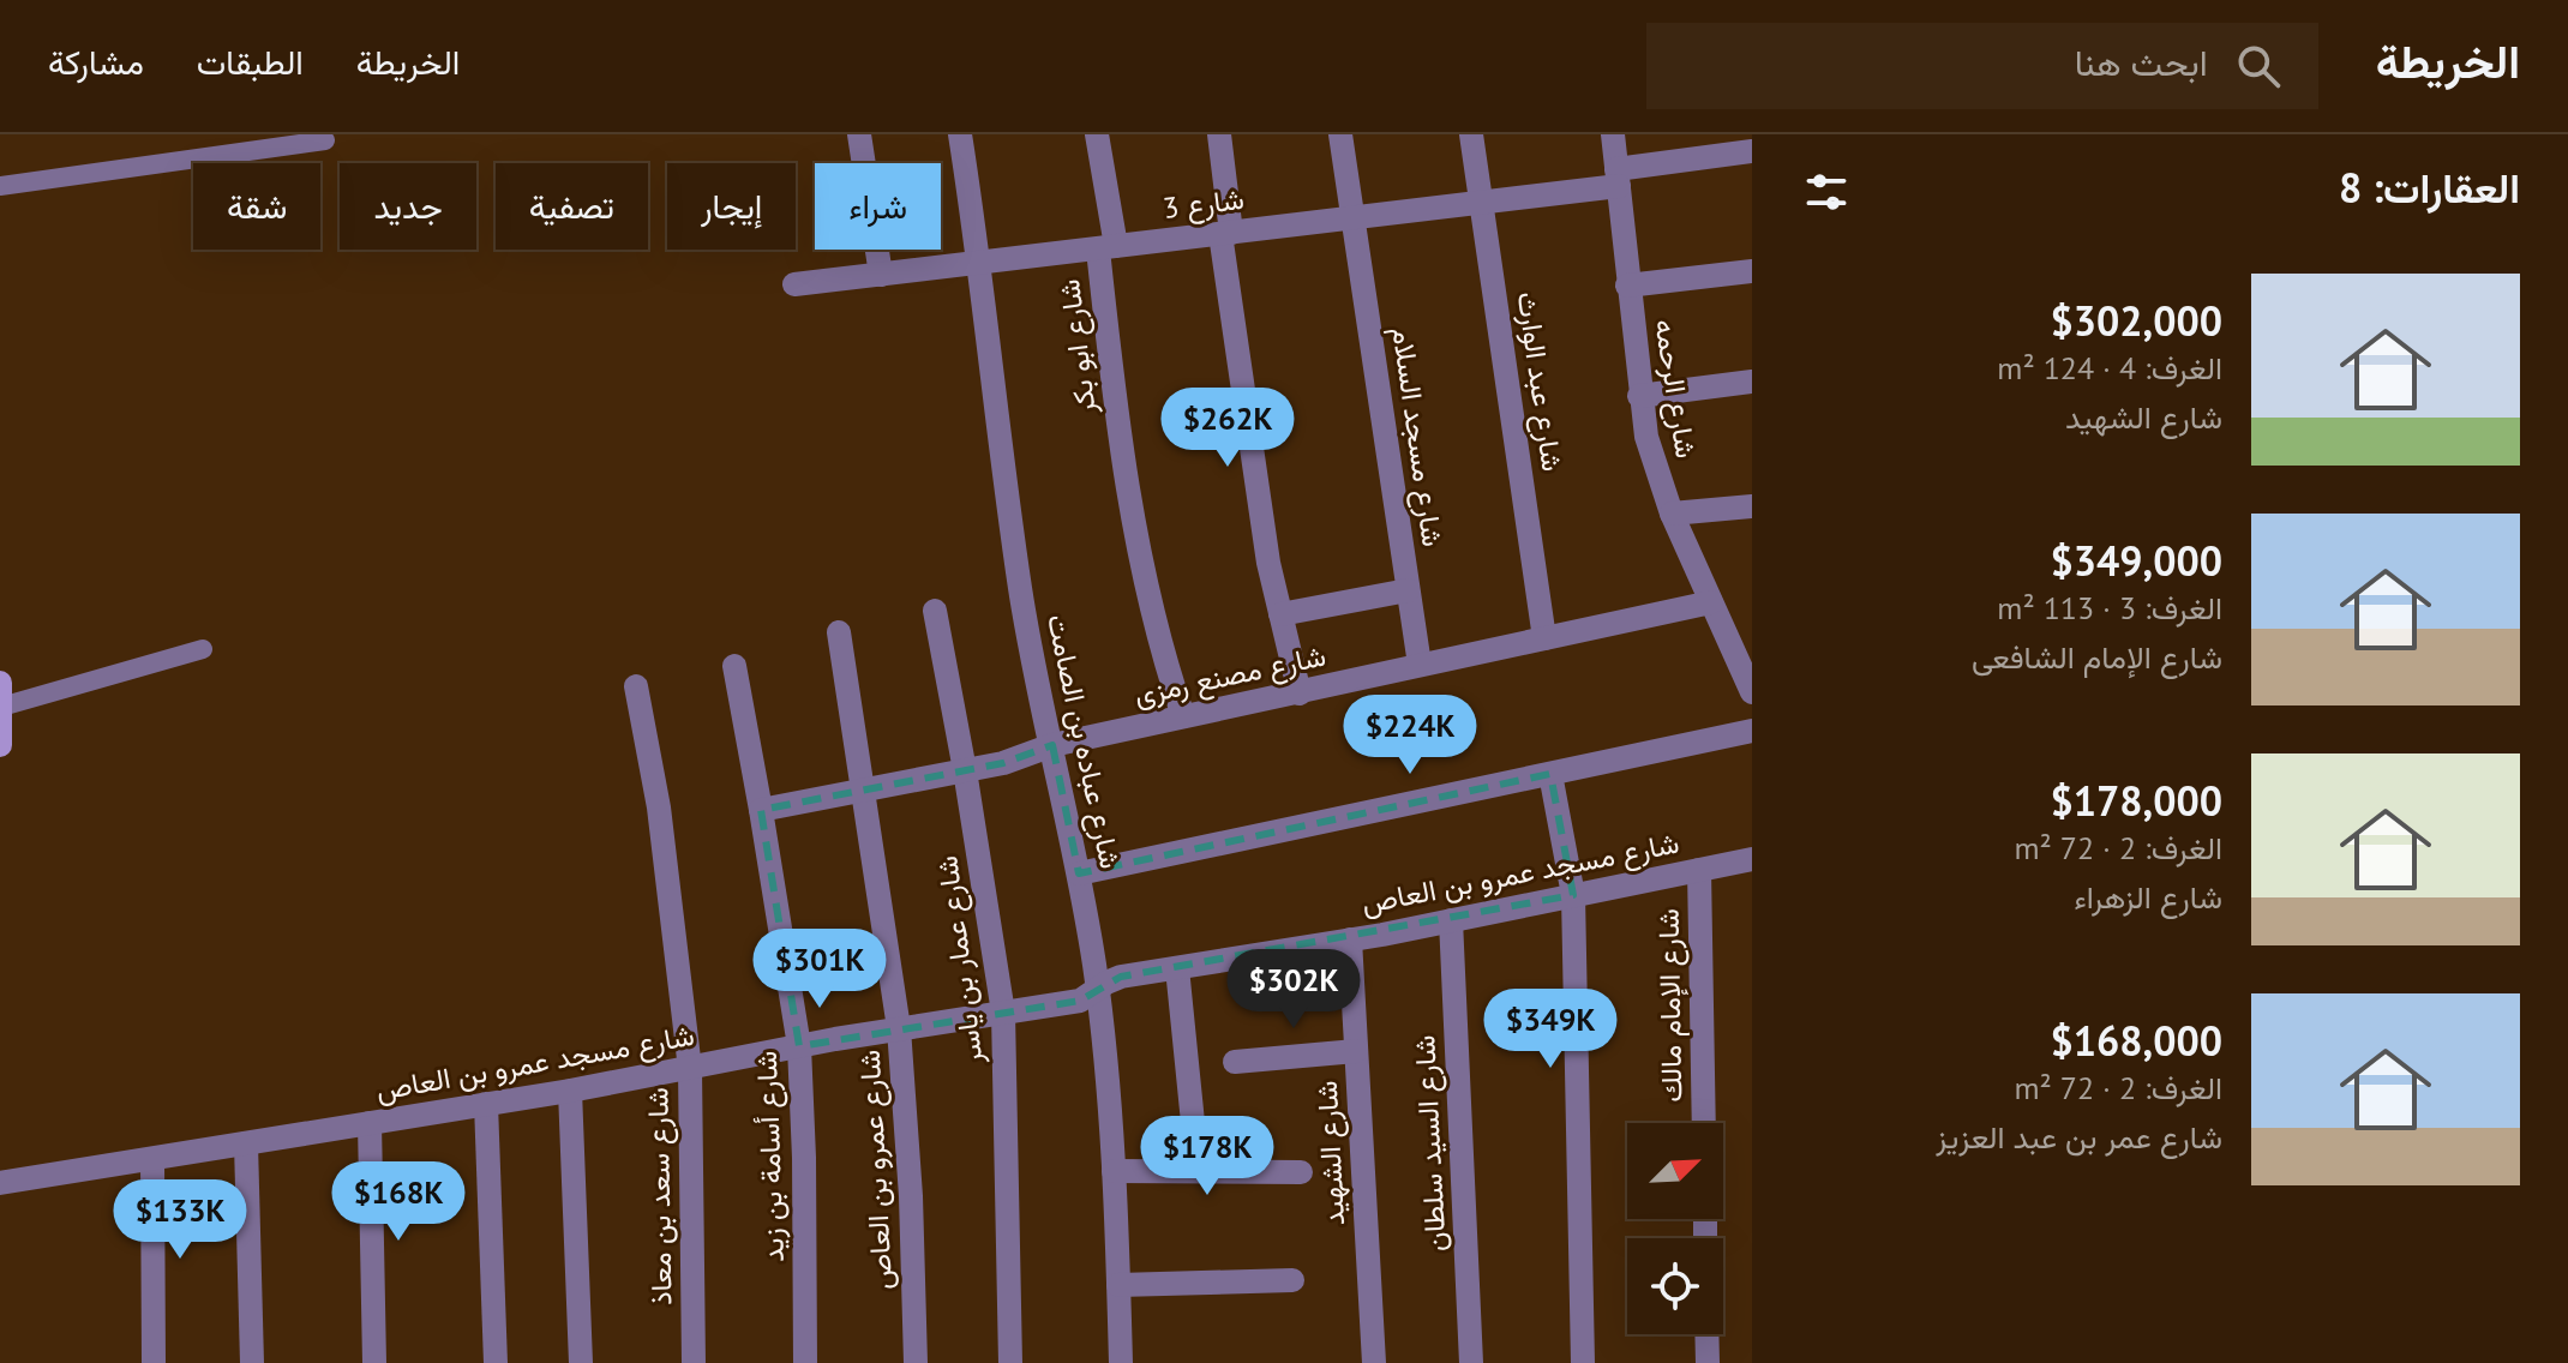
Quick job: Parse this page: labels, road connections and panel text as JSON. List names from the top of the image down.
{
  "streets": {
    "street": [
      "شارع 3",
      "شارع ابو بكر",
      "شارع عبد الوارث",
      "شارع الرحمه",
      "شارع مسجد السلام",
      "شارع مصنع رمزى",
      "شارع عباده بن الصامت",
      "شارع مسجد عمرو بن العاص",
      "شارع عمار بن ياسر",
      "شارع الإمام مالك",
      "شارع السيد سلطان",
      "شارع الشهيد",
      "شارع أسامة بن زيد",
      "شارع عمرو بن العاص",
      "شارع سعد بن معاذ"
    ]
  },
  "crossings": [
    ["شارع 3", "شارع ابو بكر"],
    ["شارع 3", "شارع عبد الوارث"],
    ["شارع 3", "شارع الرحمه"],
    ["شارع 3", "شارع مسجد السلام"],
    ["شارع 3", "شارع عباده بن الصامت"],
    ["شارع ابو بكر", "شارع مصنع رمزى"],
    ["شارع عبد الوارث", "شارع مصنع رمزى"],
    ["شارع الرحمه", "شارع مصنع رمزى"],
    ["شارع مسجد السلام", "شارع مصنع رمزى"],
    ["شارع مصنع رمزى", "شارع عباده بن الصامت"],
    ["شارع مصنع رمزى", "شارع عمار بن ياسر"],
    ["شارع مصنع رمزى", "شارع أسامة بن زيد"],
    ["شارع مصنع رمزى", "شارع عمرو بن العاص"],
    ["شارع عباده بن الصامت", "شارع مسجد عمرو بن العاص"],
    ["شارع مسجد عمرو بن العاص", "شارع عمار بن ياسر"],
    ["شارع مسجد عمرو بن العاص", "شارع الإمام مالك"],
    ["شارع مسجد عمرو بن العاص", "شارع السيد سلطان"],
    ["شارع مسجد عمرو بن العاص", "شارع الشهيد"],
    ["شارع مسجد عمرو بن العاص", "شارع أسامة بن زيد"],
    ["شارع مسجد عمرو بن العاص", "شارع عمرو بن العاص"],
    ["شارع مسجد عمرو بن العاص", "شارع سعد بن معاذ"]
  ],
  "north": "top right",
  "page": {
    "header": "الخريطة",
    "search": "ابحث هنا",
    "nav": ["الخريطة", "الطبقات", "مشاركة"],
    "heading": "العقارات: 8",
    "chip": [
      "شراء",
      "إيجار",
      "تصفية",
      "جديد",
      "شقة"
    ],
    "list": [
      {
        "name": "$302,000",
        "note": "الغرف: 4 · 124 m² · شارع الشهيد"
      },
      {
        "name": "$349,000",
        "note": "الغرف: 3 · 113 m² · شارع الإمام الشافعى"
      },
      {
        "name": "$178,000",
        "note": "الغرف: 2 · 72 m² · شارع الزهراء"
      },
      {
        "name": "$168,000",
        "note": "الغرف: 2 · 72 m² · شارع عمر بن عبد العزيز"
      }
    ],
    "price": [
      "$262K",
      "$224K",
      "$301K",
      "$302K",
      "$349K",
      "$178K",
      "$168K",
      "$133K"
    ]
  }
}
